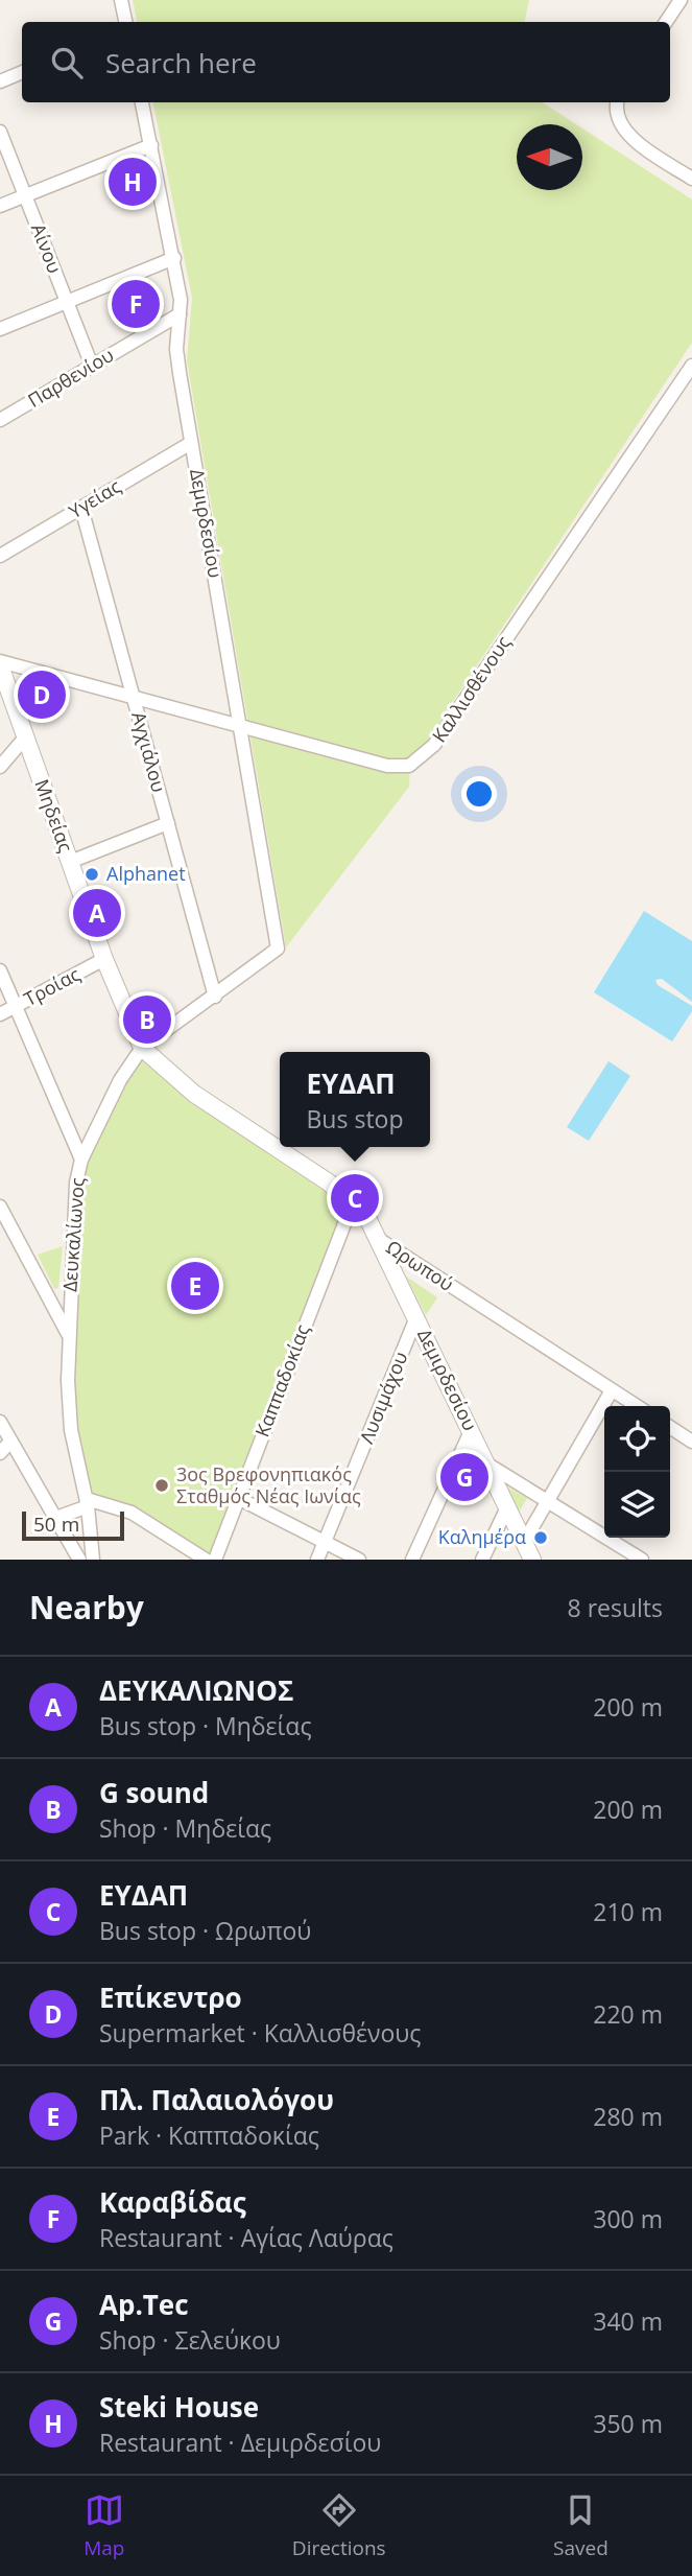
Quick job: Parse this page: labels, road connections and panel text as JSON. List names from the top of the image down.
{
  "streets": {
    "street": [
      "Αίνου",
      "Παρθενίου",
      "Υγείας",
      "Δεμιρδεσίου",
      "Καλλισθένους",
      "Αγχιάλου",
      "Μηδείας",
      "Τροίας",
      "Δευκαλίωνος",
      "Ωρωπού",
      "Καππαδοκίας",
      "Λυσιμάχου"
    ]
  },
  "crossings": [
    ["Αίνου", "Παρθενίου"],
    ["Παρθενίου", "Δεμιρδεσίου"],
    ["Υγείας", "Δεμιρδεσίου"],
    ["Υγείας", "Αγχιάλου"],
    ["Δεμιρδεσίου", "Καλλισθένους"],
    ["Δεμιρδεσίου", "Δευκαλίωνος"],
    ["Δεμιρδεσίου", "Ωρωπού"],
    ["Δεμιρδεσίου", "Λυσιμάχου"],
    ["Καλλισθένους", "Αγχιάλου"],
    ["Καλλισθένους", "Μηδείας"],
    ["Αγχιάλου", "Δευκαλίωνος"],
    ["Μηδείας", "Τροίας"],
    ["Μηδείας", "Δευκαλίωνος"],
    ["Μηδείας", "Ωρωπού"],
    ["Δευκαλίωνος", "Ωρωπού"],
    ["Ωρωπού", "Καππαδοκίας"]
  ],
  "places": ["Alphanet", "3ος Βρεφονηπιακός Σταθμός Νέας Ιωνίας", "Καλημέρα"],
  "scale_bar": "50 m",
  "north": "left",
  "page": {
    "search": "Search here",
    "pins": [
      "H",
      "F",
      "D",
      "A",
      "B",
      "C",
      "E",
      "G"
    ],
    "popup": ["ΕΥΔΑΠ", "Bus stop"],
    "scale": "50 m",
    "heading": ["Nearby", "8 results"],
    "list": [
      {
        "mark": "A",
        "name": "ΔΕΥΚΑΛΙΩΝΟΣ",
        "note": "Bus stop · Μηδείας",
        "value": "200 m"
      },
      {
        "mark": "B",
        "name": "G sound",
        "note": "Shop · Μηδείας",
        "value": "200 m"
      },
      {
        "mark": "C",
        "name": "ΕΥΔΑΠ",
        "note": "Bus stop · Ωρωπού",
        "value": "210 m"
      },
      {
        "mark": "D",
        "name": "Επίκεντρο",
        "note": "Supermarket · Καλλισθένους",
        "value": "220 m"
      },
      {
        "mark": "E",
        "name": "Πλ. Παλαιολόγου",
        "note": "Park · Καππαδοκίας",
        "value": "280 m"
      },
      {
        "mark": "F",
        "name": "Καραβίδας",
        "note": "Restaurant · Αγίας Λαύρας",
        "value": "300 m"
      },
      {
        "mark": "G",
        "name": "Ap.Tec",
        "note": "Shop · Σελεύκου",
        "value": "340 m"
      },
      {
        "mark": "H",
        "name": "Steki House",
        "note": "Restaurant · Δεμιρδεσίου",
        "value": "350 m"
      }
    ],
    "nav": ["Map", "Directions", "Saved"]
  }
}
